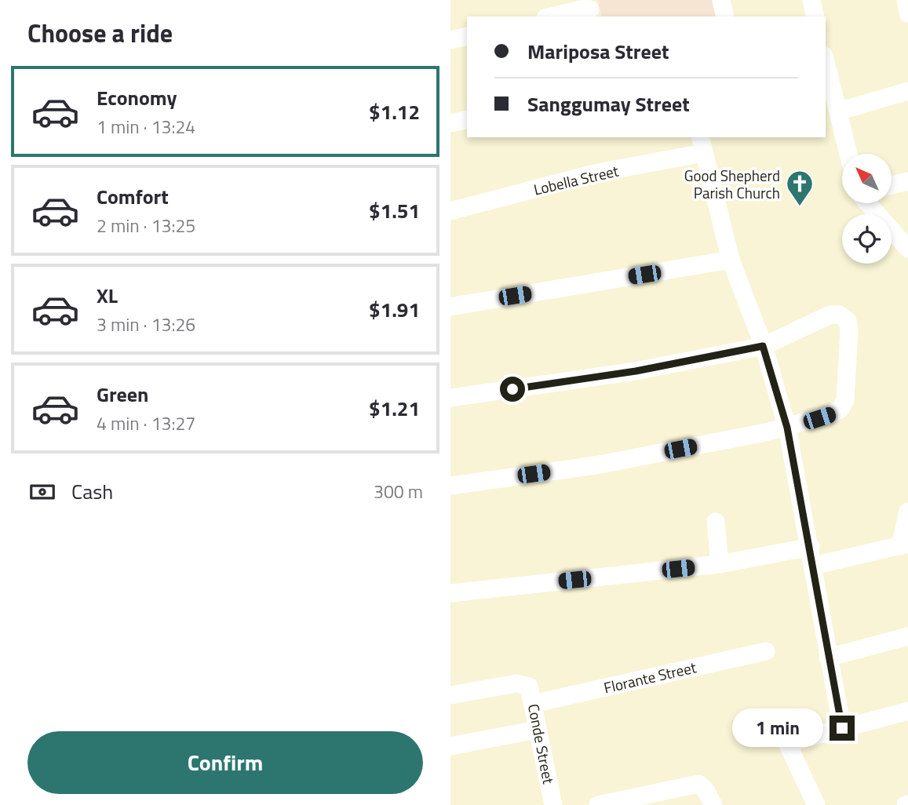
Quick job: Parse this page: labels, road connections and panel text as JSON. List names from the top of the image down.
{
  "streets": {
    "street": ["Lobella Street", "Florante Street", "Conde Street"]
  },
  "crossings": [
    ["Florante Street", "Conde Street"]
  ],
  "places": {
    "church": ["Good Shepherd Parish Church"]
  },
  "north": "top left",
  "page": {
    "heading": "Choose a ride",
    "banner": ["Mariposa Street", "Sanggumay Street"],
    "list": [
      {
        "name": "Economy",
        "note": "1 min · 13:24",
        "value": "$1.12"
      },
      {
        "name": "Comfort",
        "note": "2 min · 13:25",
        "value": "$1.51"
      },
      {
        "name": "XL",
        "note": "3 min · 13:26",
        "value": "$1.91"
      },
      {
        "name": "Green",
        "note": "4 min · 13:27",
        "value": "$1.21"
      }
    ],
    "pay": ["Cash", "300 m"],
    "bubble": "1 min",
    "buttons": "Confirm"
  }
}
